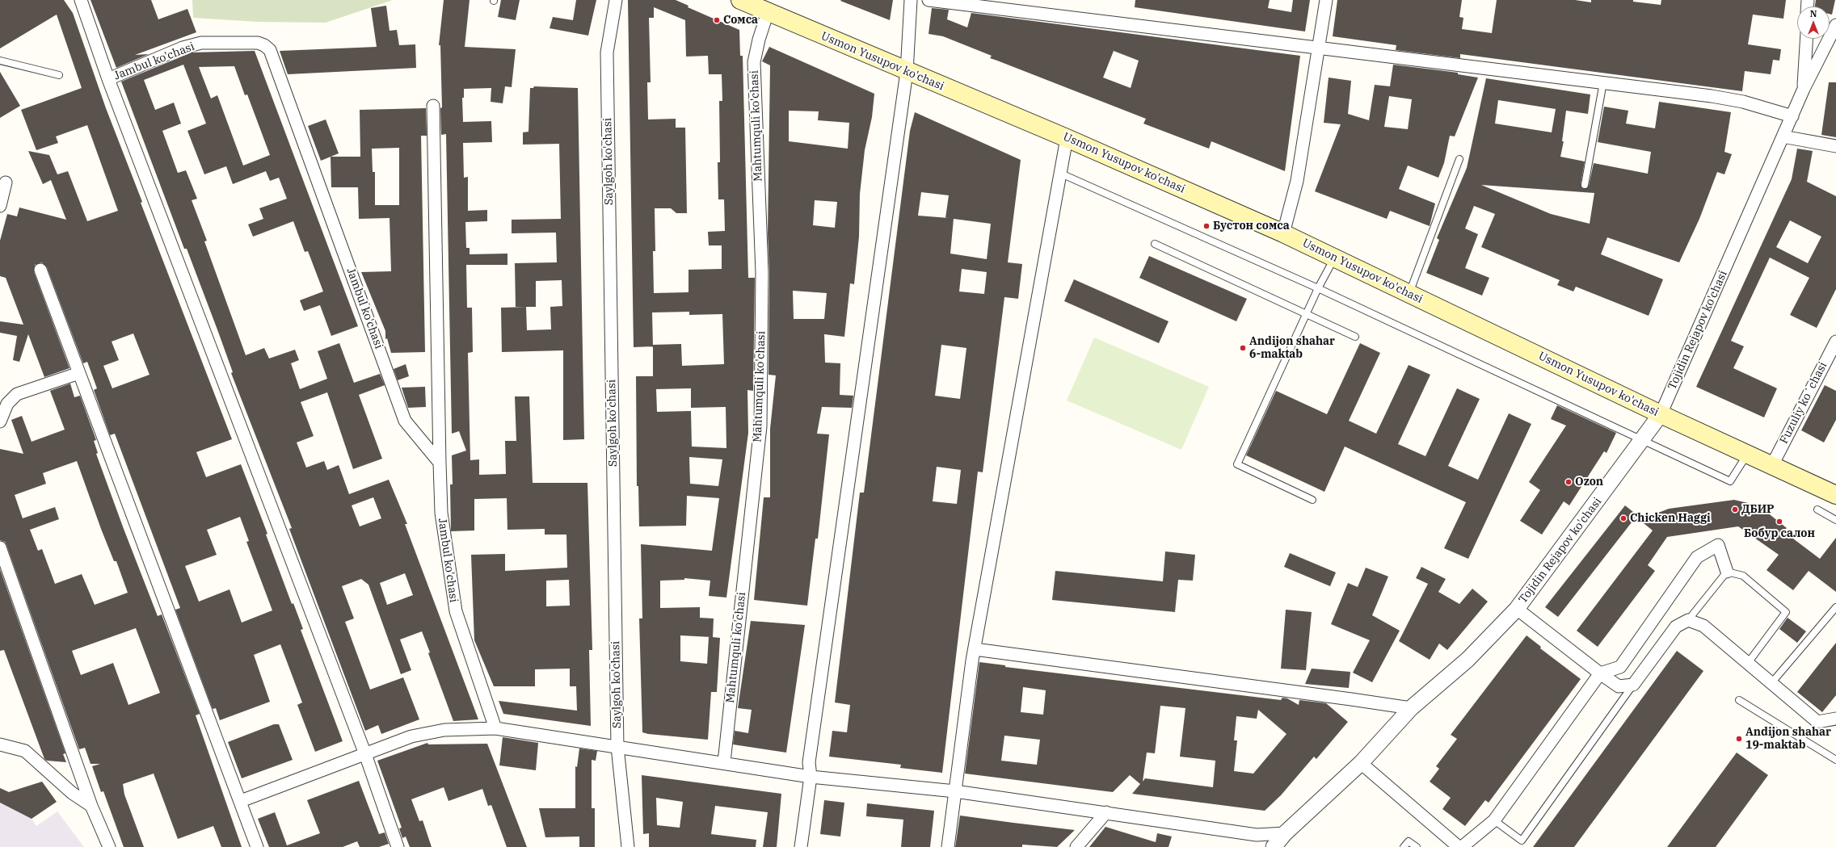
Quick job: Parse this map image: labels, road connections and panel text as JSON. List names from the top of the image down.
{
  "streets": {
    "main road": ["Usmon Yusupov ko'chasi"],
    "street": [
      "Jambul ko'chasi",
      "Mahtumquli ko'chasi",
      "Saylgoh ko'chasi",
      "Tojidin Rejapov ko'chasi",
      "Fuzuliy koʻchasi"
    ]
  },
  "crossings": [
    ["Usmon Yusupov ko'chasi", "Mahtumquli ko'chasi"],
    ["Usmon Yusupov ko'chasi", "Tojidin Rejapov ko'chasi"],
    ["Usmon Yusupov ko'chasi", "Fuzuliy koʻchasi"]
  ],
  "places": [
    "Сомса",
    "Бустон сомса",
    "Andijon shahar 6-maktab",
    "Ozon",
    "ДБИР",
    "Chicken Haggi",
    "Бобур салон",
    "Andijon shahar 19-maktab"
  ],
  "north": "top"
}
